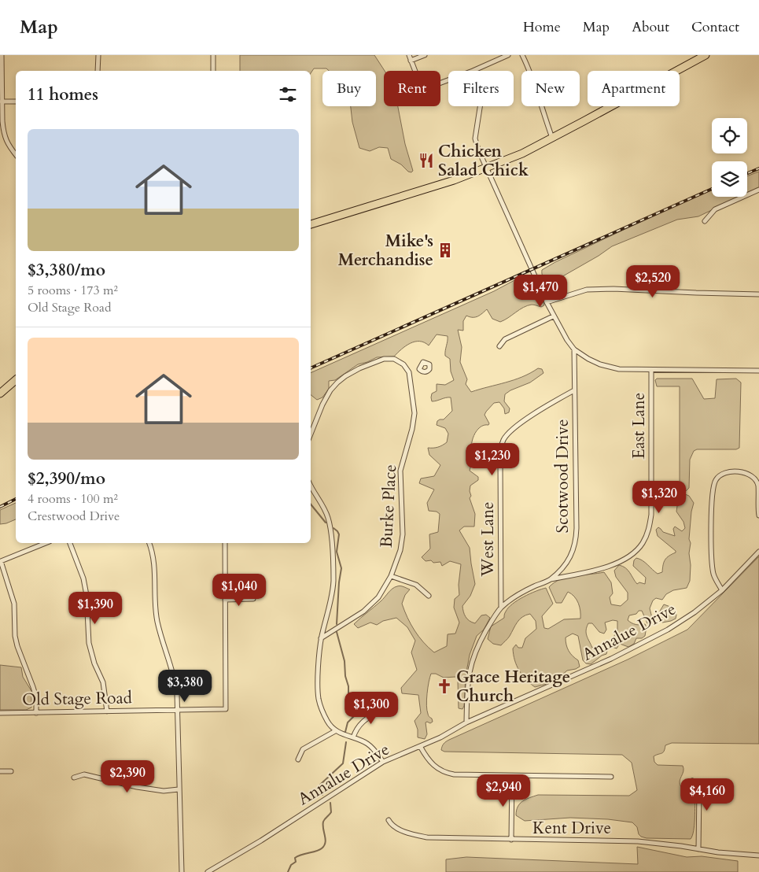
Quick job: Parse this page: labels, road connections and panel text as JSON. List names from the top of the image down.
{
  "streets": {
    "street": [
      "East Lane",
      "Scotwood Drive",
      "Burke Place",
      "West Lane",
      "Annalue Drive",
      "Old Stage Road",
      "Kent Drive"
    ]
  },
  "crossings": [
    ["East Lane", "Scotwood Drive"],
    ["Scotwood Drive", "West Lane"],
    ["Scotwood Drive", "Annalue Drive"]
  ],
  "places": {
    "restaurant": ["Chicken Salad Chick"],
    "building": ["Mike's Merchandise"],
    "church": ["Grace Heritage Church"]
  },
  "page": {
    "header": "Map",
    "nav": [
      "Home",
      "Map",
      "About",
      "Contact"
    ],
    "chip": [
      "Buy",
      "Rent",
      "Filters",
      "New",
      "Apartment"
    ],
    "heading": "11 homes",
    "list": [
      {
        "name": "$3,380/mo",
        "note": "5 rooms · 173 m² · Old Stage Road"
      },
      {
        "name": "$2,390/mo",
        "note": "4 rooms · 100 m² · Crestwood Drive"
      }
    ],
    "price": [
      "$2,520",
      "$1,470",
      "$1,230",
      "$1,320",
      "$1,040",
      "$1,390",
      "$3,380",
      "$1,300",
      "$2,390",
      "$2,940",
      "$4,160"
    ]
  }
}
